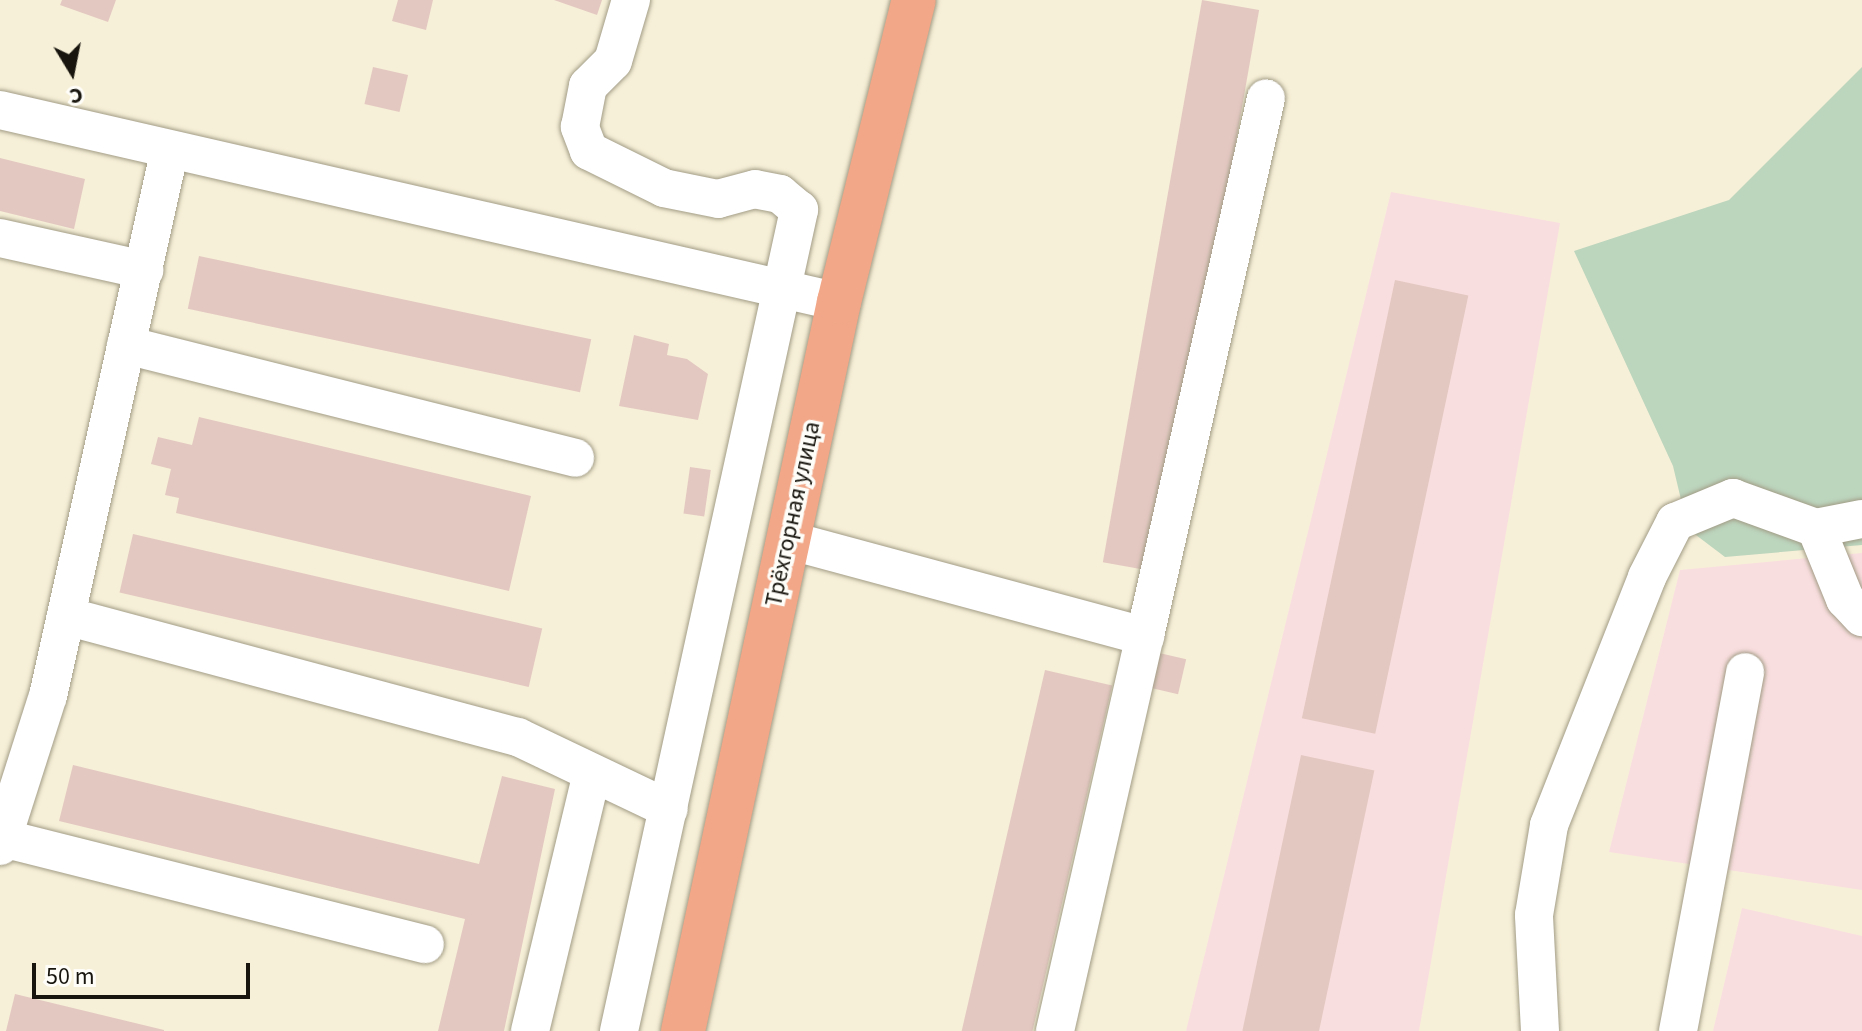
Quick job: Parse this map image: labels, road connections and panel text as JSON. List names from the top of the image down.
{
  "streets": {
    "main road": ["Трёхгорная улица"]
  },
  "scale_bar": "50 m",
  "north": "bottom"
}
